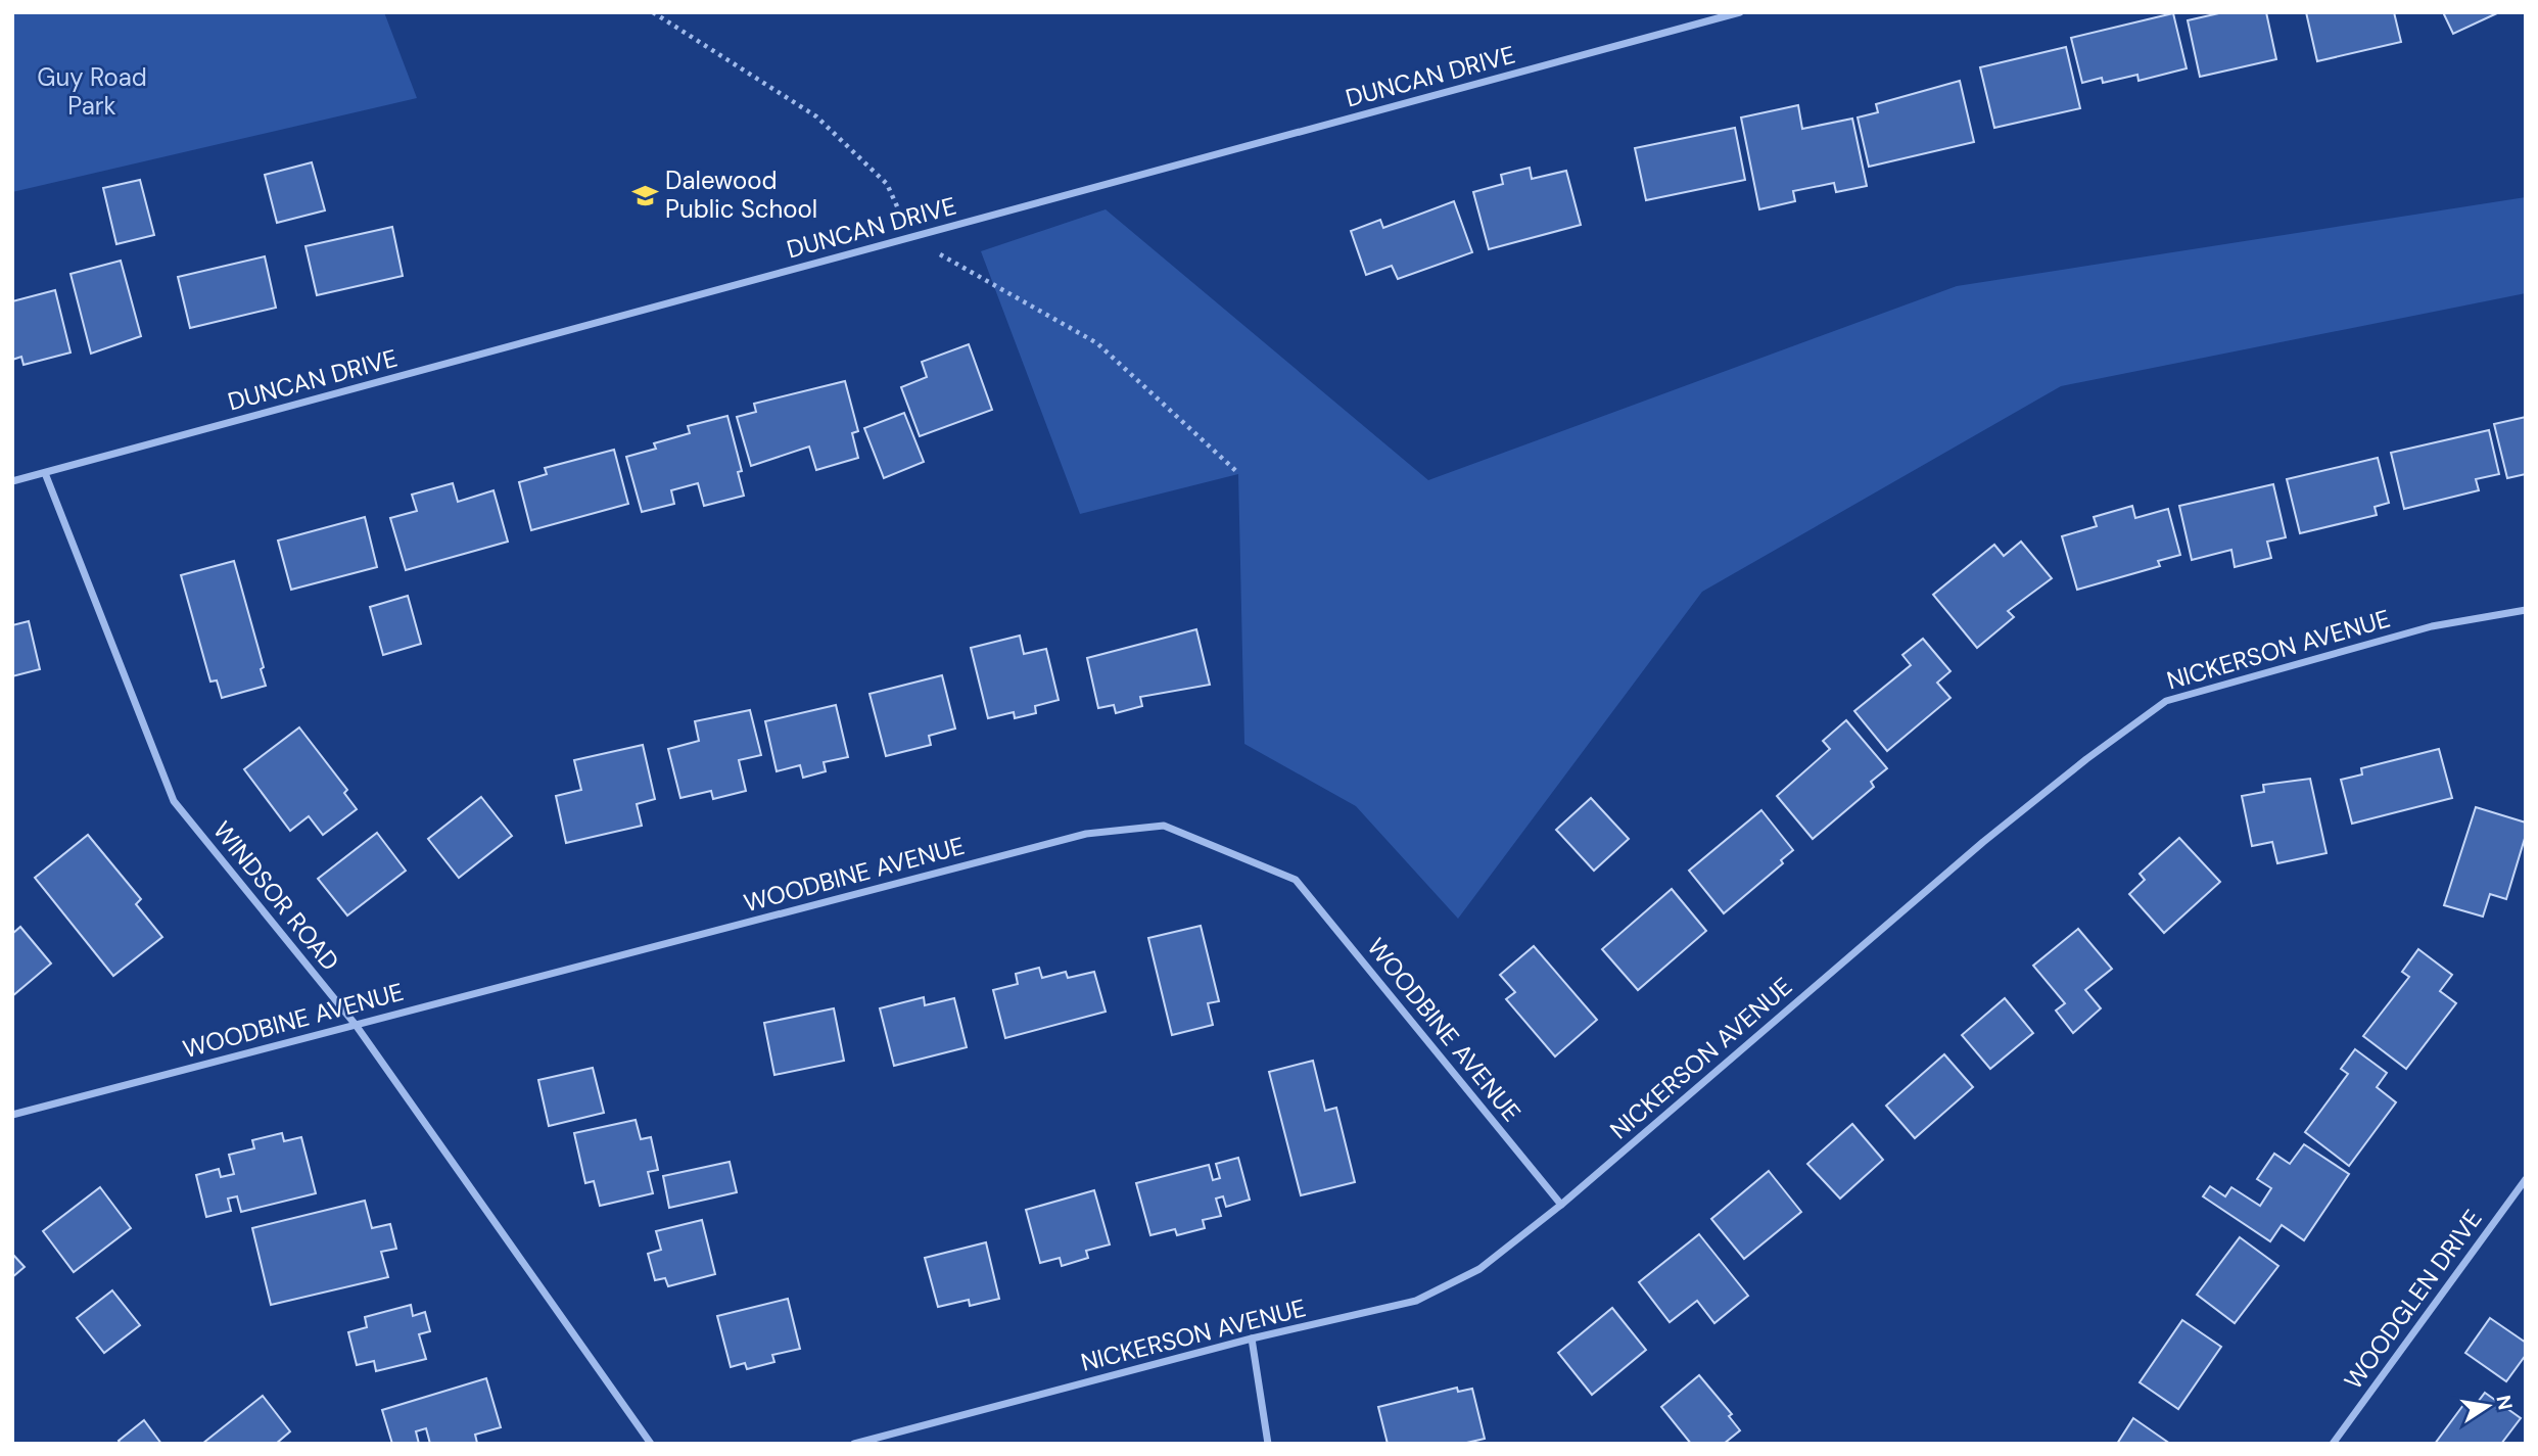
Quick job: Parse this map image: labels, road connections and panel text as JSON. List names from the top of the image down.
{
  "streets": {
    "street": [
      "DUNCAN DRIVE",
      "NICKERSON AVENUE",
      "WOODBINE AVENUE",
      "WINDSOR ROAD",
      "WOODGLEN DRIVE"
    ]
  },
  "crossings": [
    ["DUNCAN DRIVE", "WINDSOR ROAD"],
    ["NICKERSON AVENUE", "WOODBINE AVENUE"],
    ["WOODBINE AVENUE", "WINDSOR ROAD"]
  ],
  "parks": ["Guy Road Park"],
  "places": {
    "school or university": ["Dalewood Public School"]
  },
  "north": "right"
}
